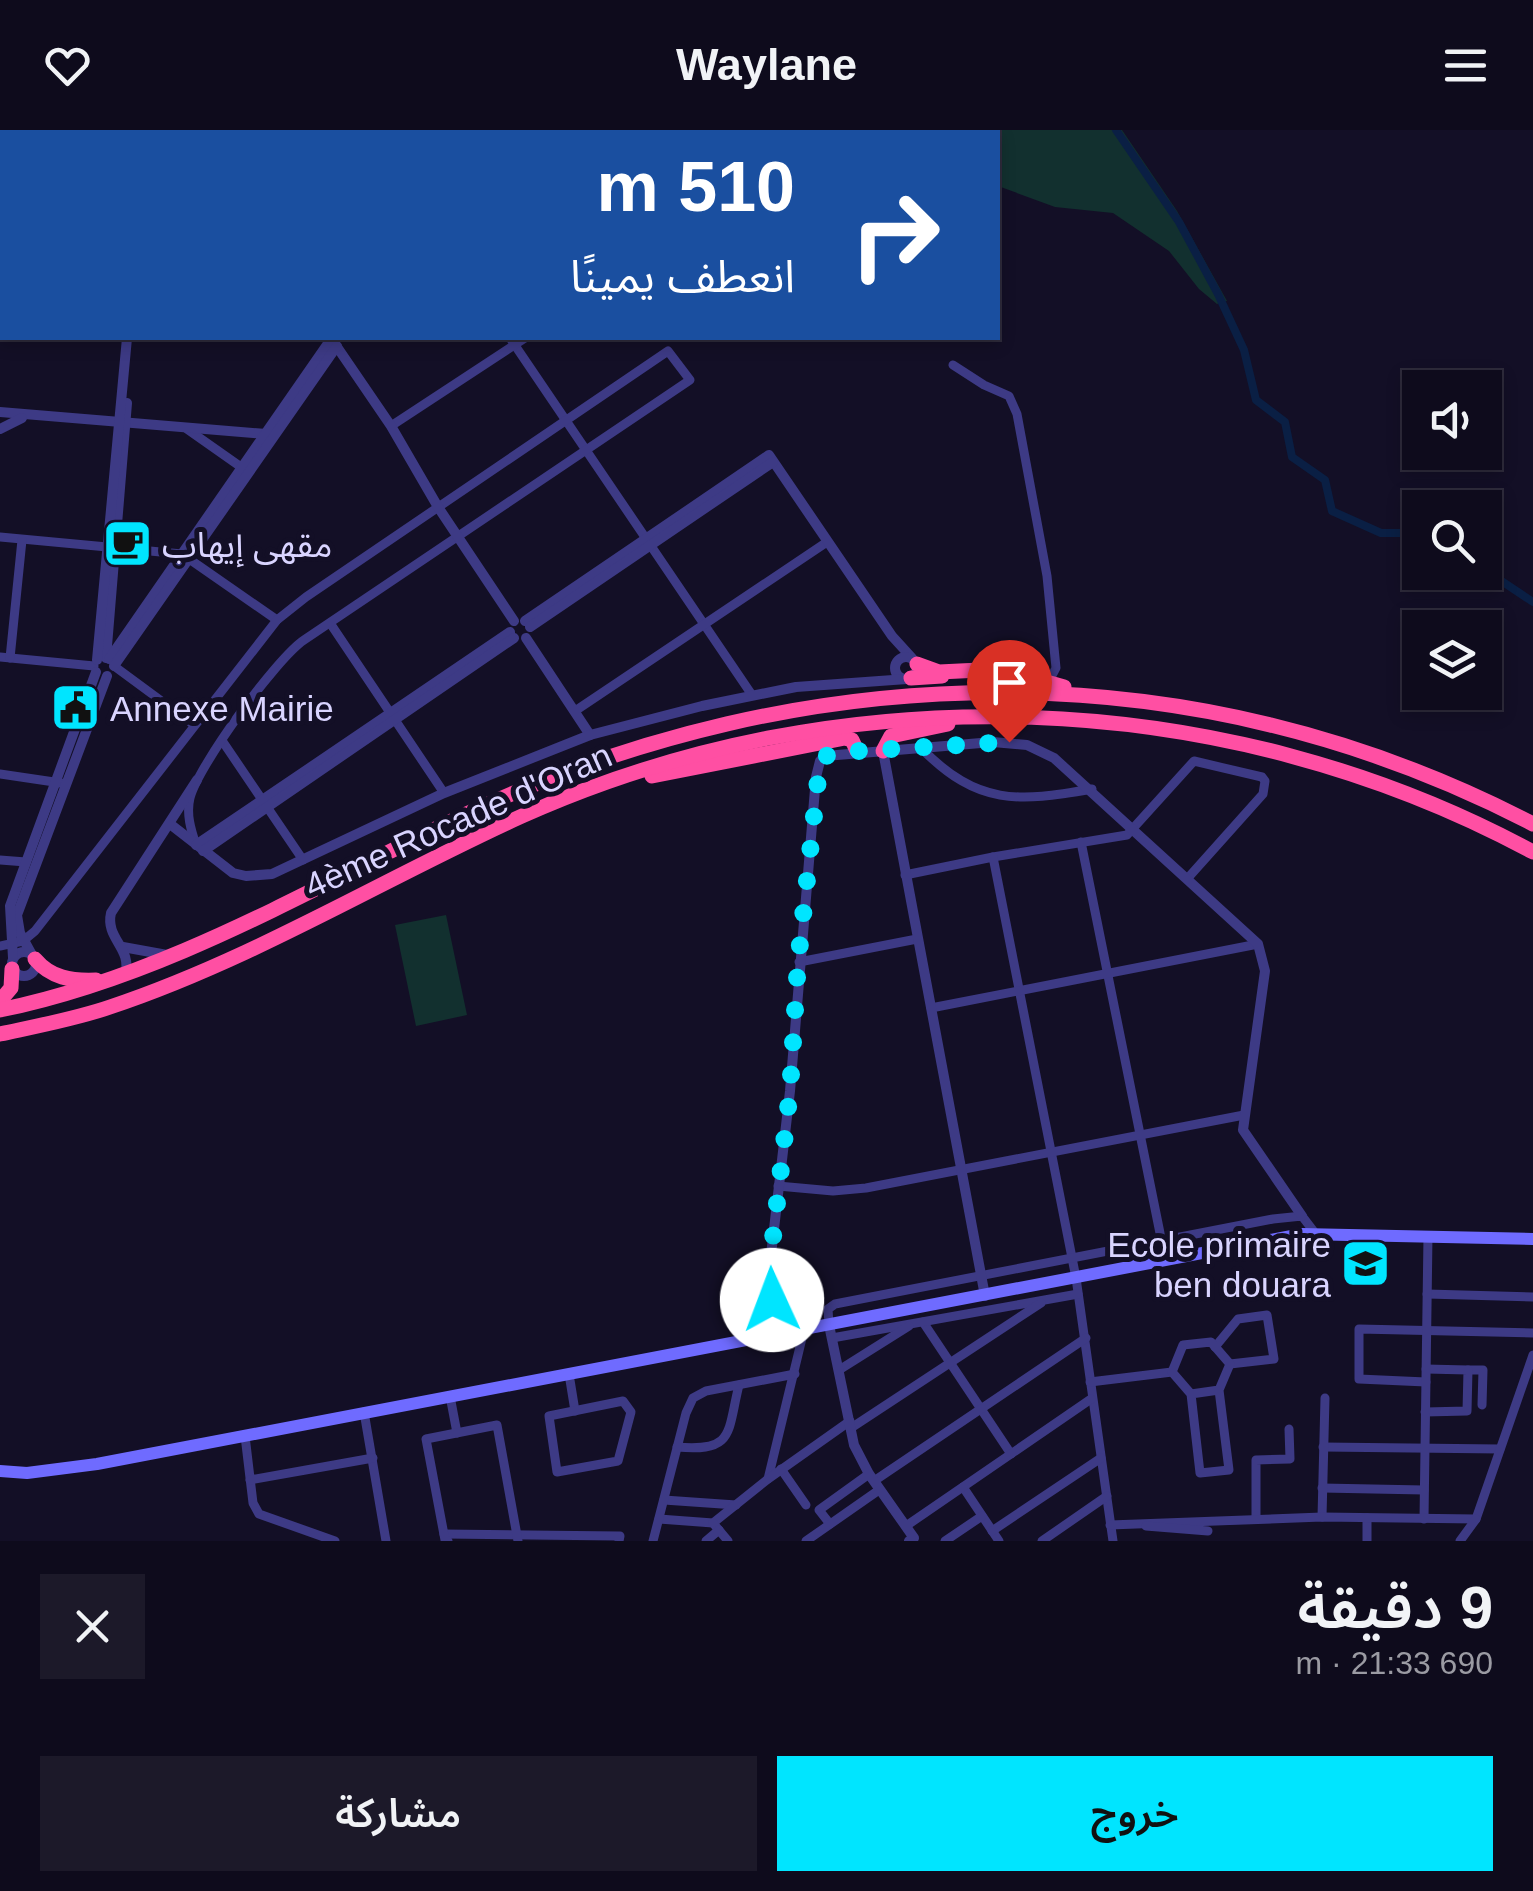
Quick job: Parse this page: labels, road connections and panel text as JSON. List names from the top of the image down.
{
  "streets": {
    "highway": ["4ème Rocade d'Oran"]
  },
  "places": {
    "cafe": ["مقهى إيهاب"],
    "public building": ["Annexe Mairie"],
    "school or university": ["Ecole primaire ben douara"]
  },
  "page": {
    "header": "Waylane",
    "turn": ["510 m", "انعطف يمينًا"],
    "heading": ["9 دقيقة", "690 m · 21:33"],
    "buttons": ["خروج", "مشاركة"]
  }
}
